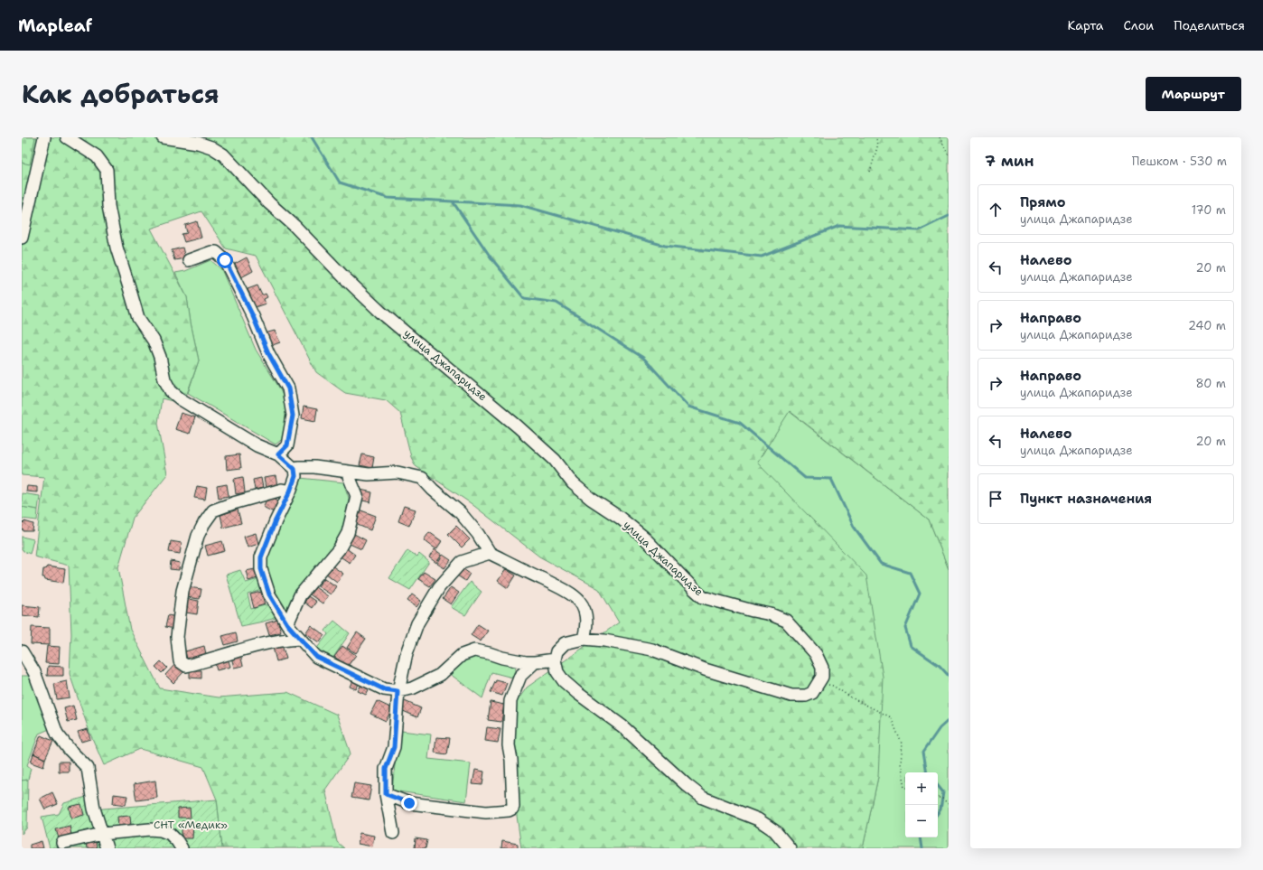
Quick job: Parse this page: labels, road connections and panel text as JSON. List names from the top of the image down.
{
  "streets": {
    "street": ["улица Джапаридзе"]
  },
  "parks": ["СНТ «Медик»"],
  "page": {
    "header": "Mapleaf",
    "nav": ["Карта", "Слои", "Поделиться"],
    "title": "Как добраться",
    "buttons": "Маршрут",
    "heading": ["7 мин", "Пешком · 530 m"],
    "list": [
      ["Прямо", "улица Джапаридзе", "170 m"],
      ["Налево", "улица Джапаридзе", "20 m"],
      ["Направо", "улица Джапаридзе", "240 m"],
      ["Направо", "улица Джапаридзе", "80 m"],
      ["Налево", "улица Джапаридзе", "20 m"],
      "Пункт назначения"
    ],
    "map_buttons": ["+", "−"]
  }
}
